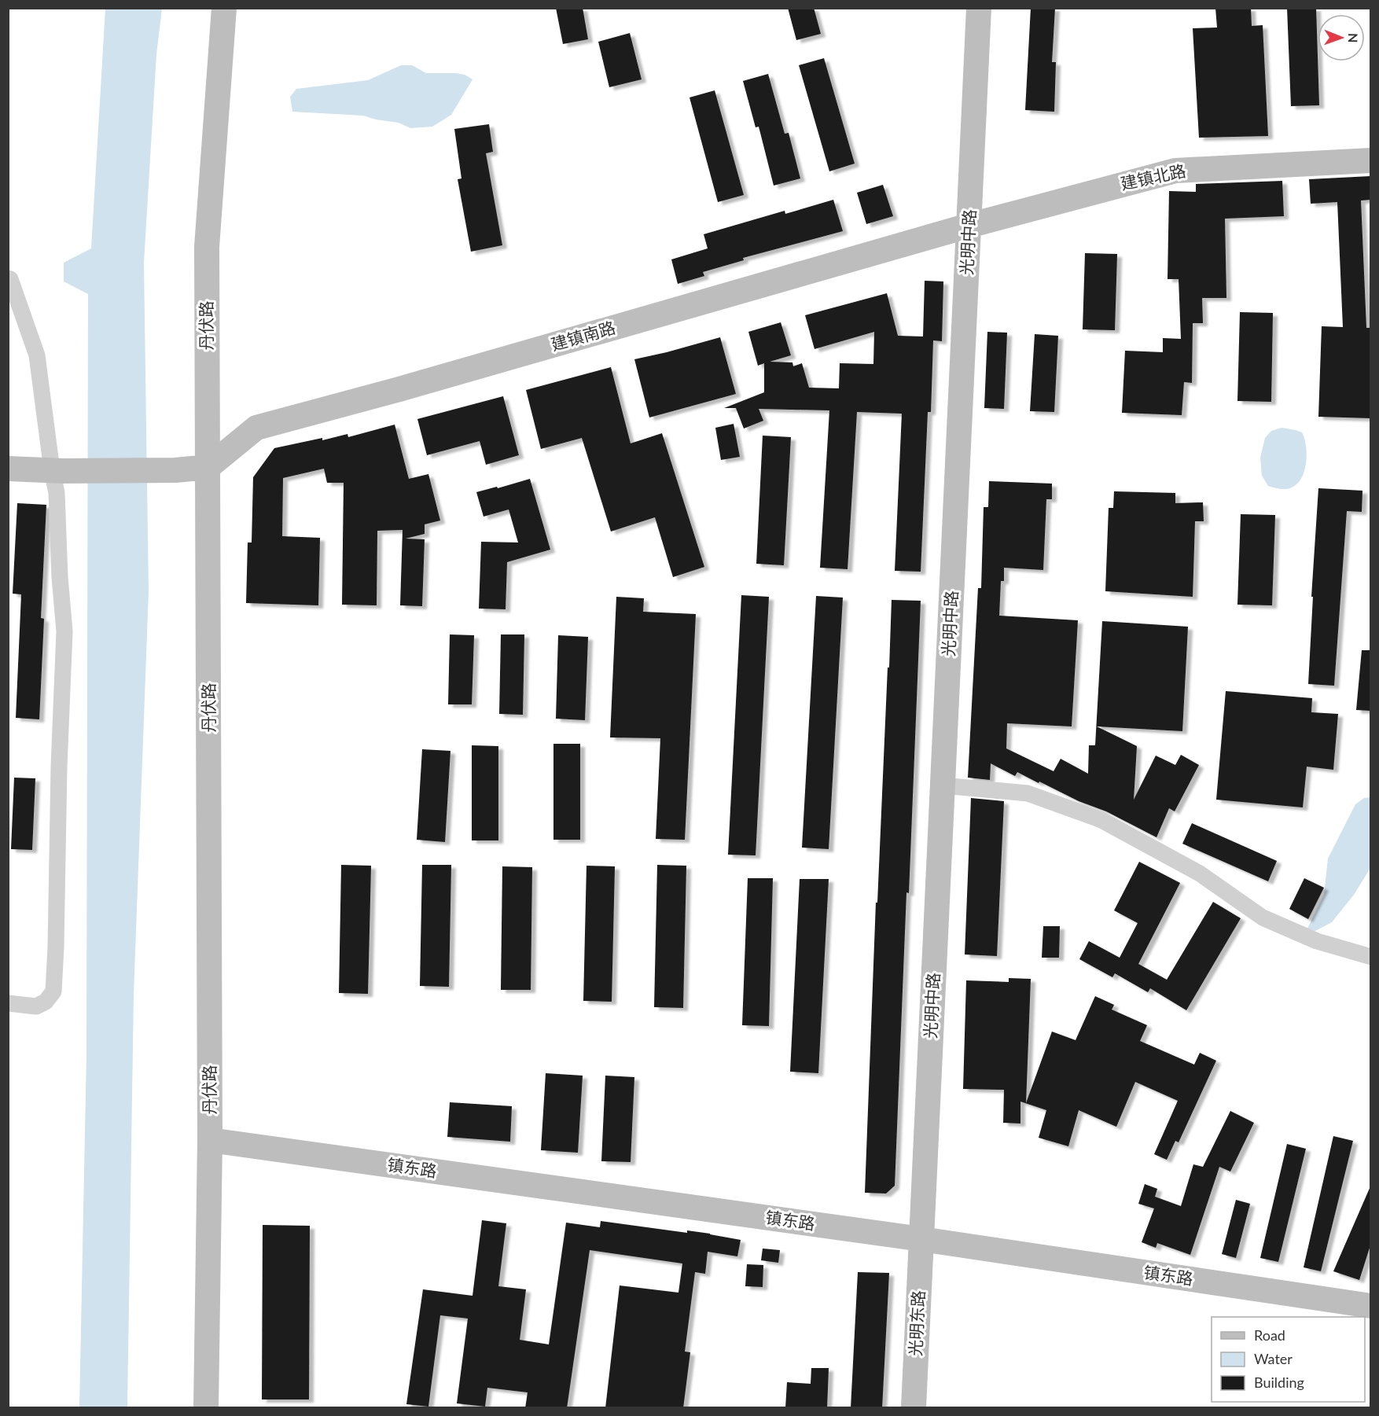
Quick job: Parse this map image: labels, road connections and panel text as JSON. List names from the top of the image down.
{
  "streets": {
    "street": [
      "建镇北路",
      "光明中路",
      "丹伏路",
      "建镇南路",
      "镇东路",
      "光明东路"
    ]
  },
  "crossings": [
    ["建镇北路", "光明中路"],
    ["建镇北路", "建镇南路"],
    ["光明中路", "建镇南路"],
    ["光明中路", "镇东路"],
    ["光明中路", "光明东路"],
    ["丹伏路", "建镇南路"],
    ["丹伏路", "镇东路"],
    ["镇东路", "光明东路"]
  ],
  "legend": ["Road", "Water", "Building"],
  "north": "right"
}
